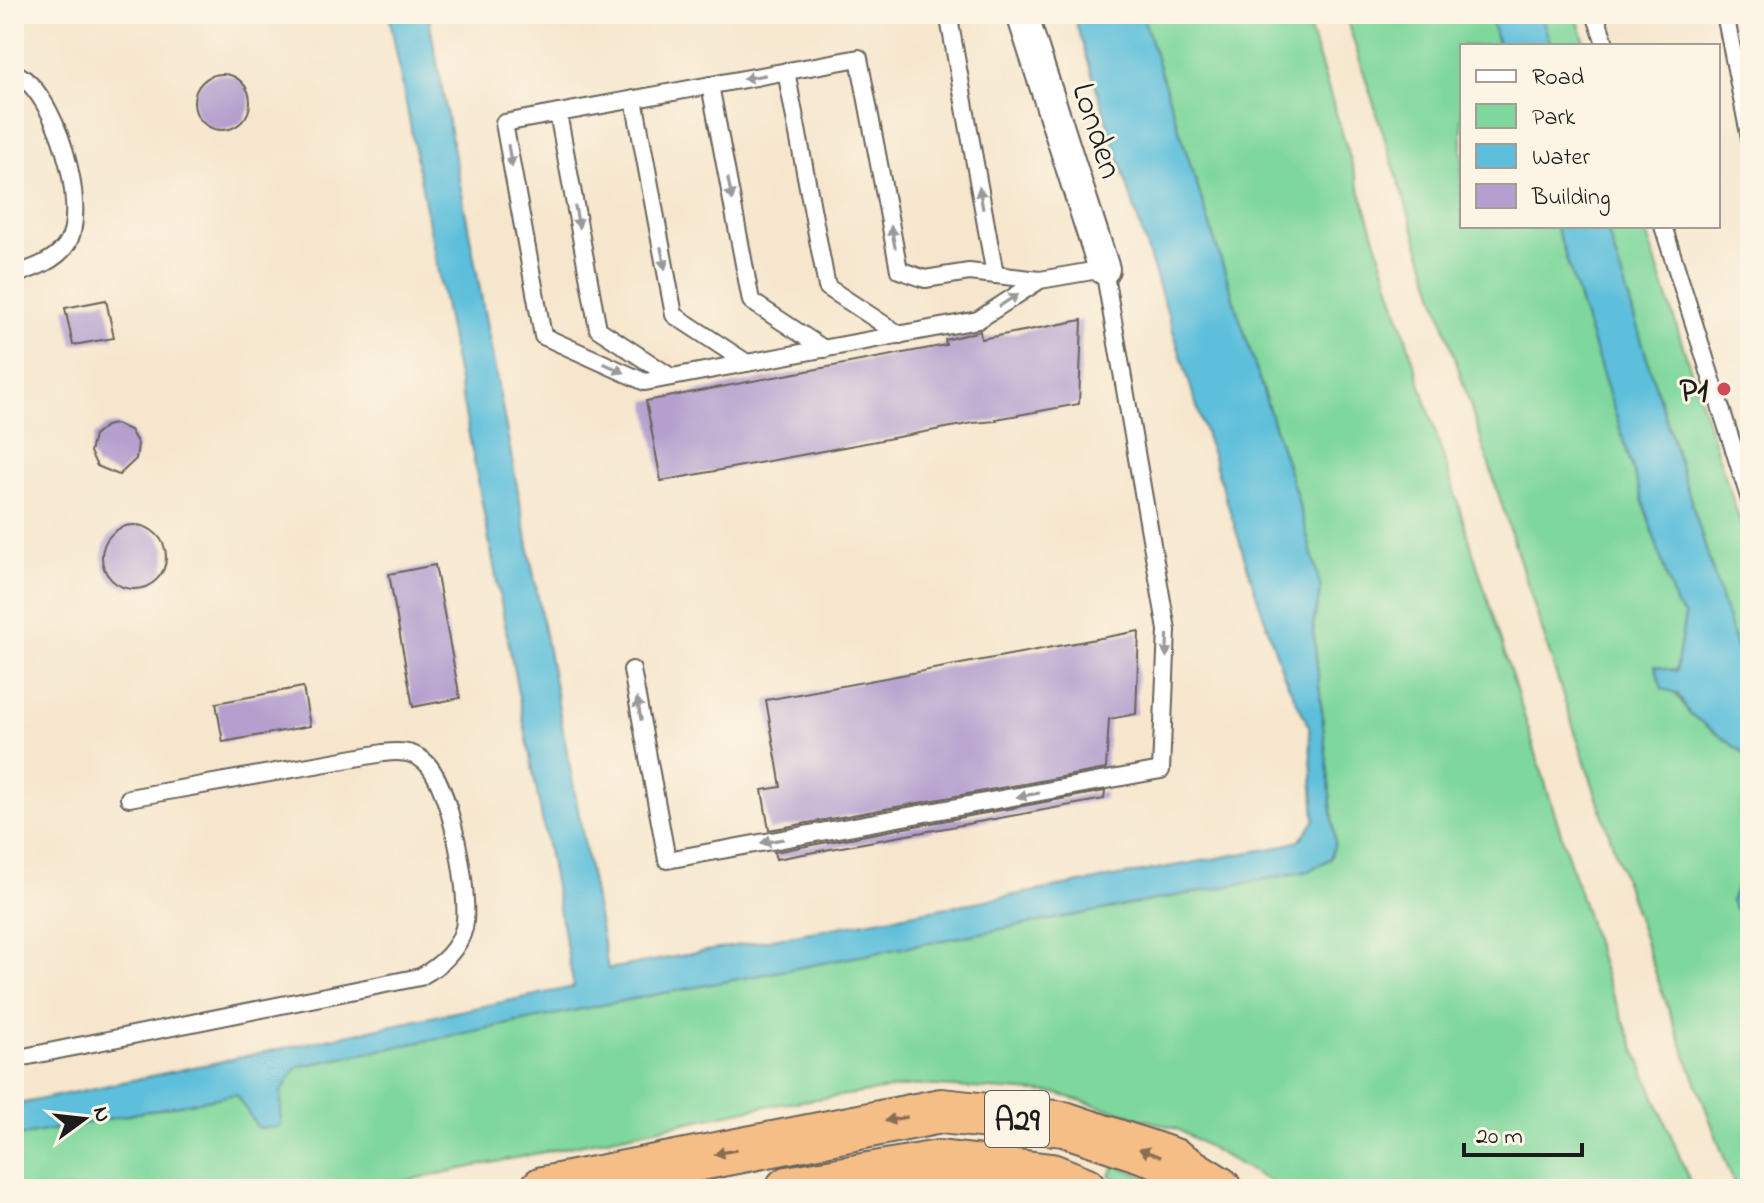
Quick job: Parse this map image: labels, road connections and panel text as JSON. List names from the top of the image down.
{
  "streets": {
    "highway": ["A29"],
    "street": ["Londen"]
  },
  "places": ["P1"],
  "legend": [
    "Road",
    "Park",
    "Water",
    "Building"
  ],
  "scale_bar": "20 m",
  "north": "right"
}
